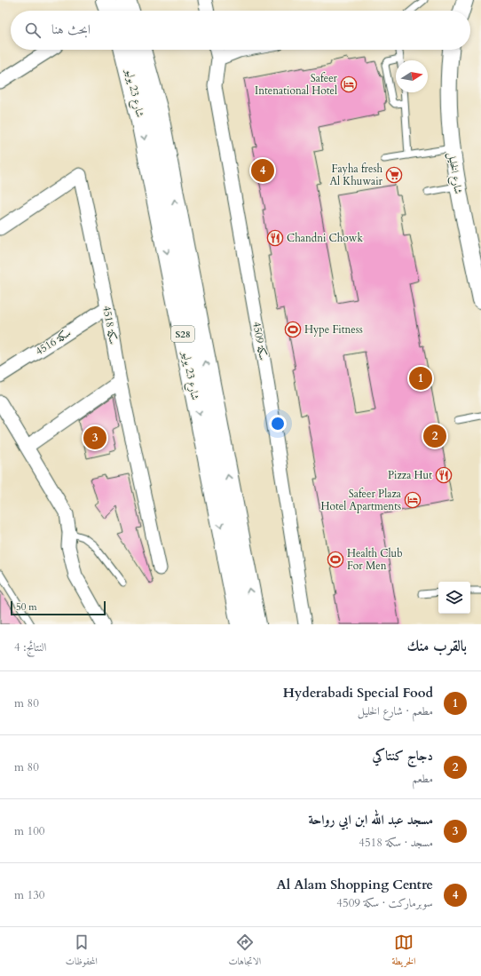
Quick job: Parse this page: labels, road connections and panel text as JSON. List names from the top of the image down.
{
  "streets": {
    "main road": ["شارع 23 يوليو", "S28"],
    "street": [
      "شارع الخليل",
      "سكة 4518",
      "سكة 4509",
      "سكة 4516"
    ]
  },
  "crossings": [
    ["سكة 4518", "سكة 4516"]
  ],
  "places": {
    "hotel": ["Safeer Intenational Hotel", "Safeer Plaza Hotel Apartments"],
    "supermarket": ["Fayha fresh Al Khuwair"],
    "restaurant": ["Chandni Chowk", "Pizza Hut"],
    "sports": ["Hype Fitness", "Health Club For Men"]
  },
  "scale_bar": "50 m",
  "north": "right",
  "page": {
    "search": "ابحث هنا",
    "pins": [
      "4",
      "1",
      "2",
      "3"
    ],
    "scale": "50 m",
    "heading": ["بالقرب منك", "النتائج: 4"],
    "list": [
      {
        "mark": "1",
        "name": "Hyderabadi Special Food",
        "note": "مطعم · شارع الخليل",
        "value": "80 m"
      },
      {
        "mark": "2",
        "name": "دجاج كنتاكي",
        "note": "مطعم",
        "value": "80 m"
      },
      {
        "mark": "3",
        "name": "مسجد عبد الله ابن ابي رواحة",
        "note": "مسجد · سكة 4518",
        "value": "100 m"
      },
      {
        "mark": "4",
        "name": "Al Alam Shopping Centre",
        "note": "سوبرماركت · سكة 4509",
        "value": "130 m"
      }
    ],
    "nav": ["الخريطة", "الاتجاهات", "المحفوظات"]
  }
}
